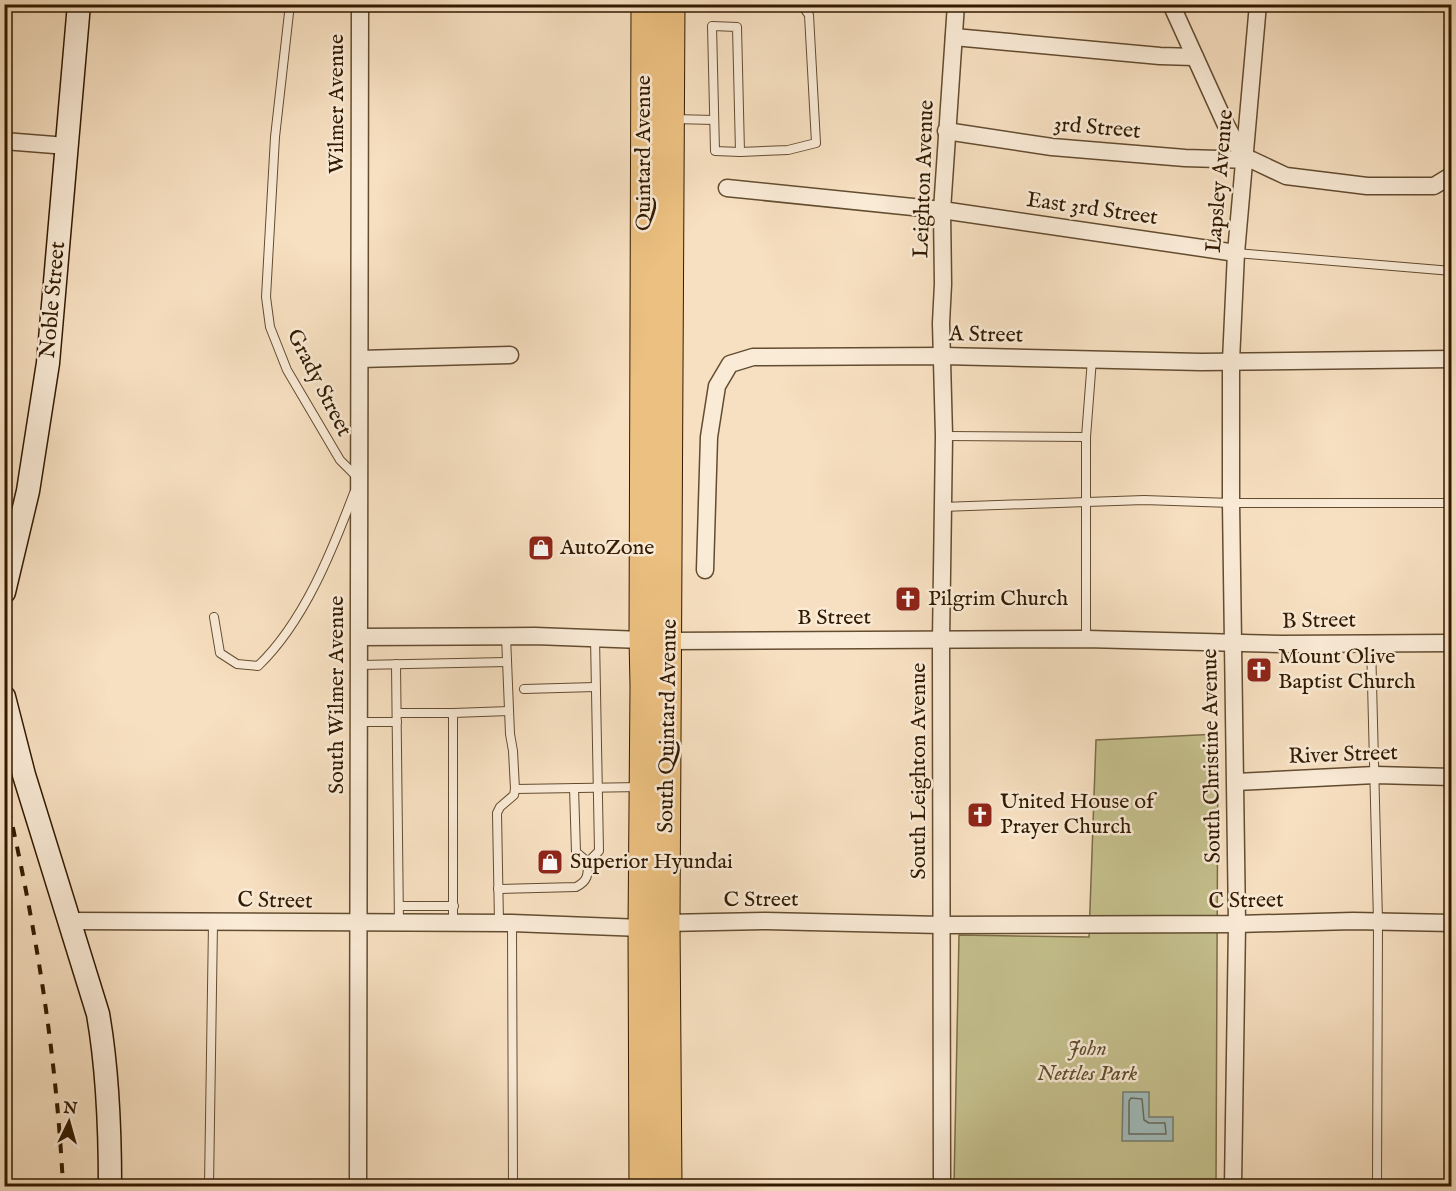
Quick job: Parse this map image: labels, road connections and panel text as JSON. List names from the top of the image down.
{
  "streets": {
    "highway": ["Quintard Avenue", "South Quintard Avenue"],
    "main road": ["Noble Street"],
    "street": [
      "Wilmer Avenue",
      "3rd Street",
      "Leighton Avenue",
      "Lapsley Avenue",
      "East 3rd Street",
      "A Street",
      "B Street",
      "South Wilmer Avenue",
      "River Street",
      "South Christine Avenue",
      "South Leighton Avenue",
      "C Street"
    ],
    "lane": ["Grady Street"]
  },
  "crossings": [
    ["Wilmer Avenue", "South Wilmer Avenue"],
    ["3rd Street", "Leighton Avenue"],
    ["3rd Street", "Lapsley Avenue"],
    ["Quintard Avenue", "South Quintard Avenue"],
    ["Leighton Avenue", "East 3rd Street"],
    ["Leighton Avenue", "A Street"],
    ["Leighton Avenue", "South Leighton Avenue"],
    ["Lapsley Avenue", "East 3rd Street"],
    ["Lapsley Avenue", "A Street"],
    ["Lapsley Avenue", "South Christine Avenue"],
    ["A Street", "South Christine Avenue"],
    ["A Street", "South Leighton Avenue"],
    ["Grady Street", "South Wilmer Avenue"],
    ["B Street", "South Wilmer Avenue"],
    ["B Street", "South Quintard Avenue"],
    ["B Street", "South Christine Avenue"],
    ["B Street", "South Leighton Avenue"],
    ["South Wilmer Avenue", "C Street"],
    ["South Quintard Avenue", "C Street"],
    ["River Street", "South Christine Avenue"],
    ["South Christine Avenue", "C Street"],
    ["South Leighton Avenue", "C Street"]
  ],
  "parks": ["John Nettles Park"],
  "places": {
    "shop": ["AutoZone", "Superior Hyundai"],
    "church": ["Pilgrim Church", "Mount Olive Baptist Church", "United House of Prayer Church"]
  },
  "north": "top"
}
